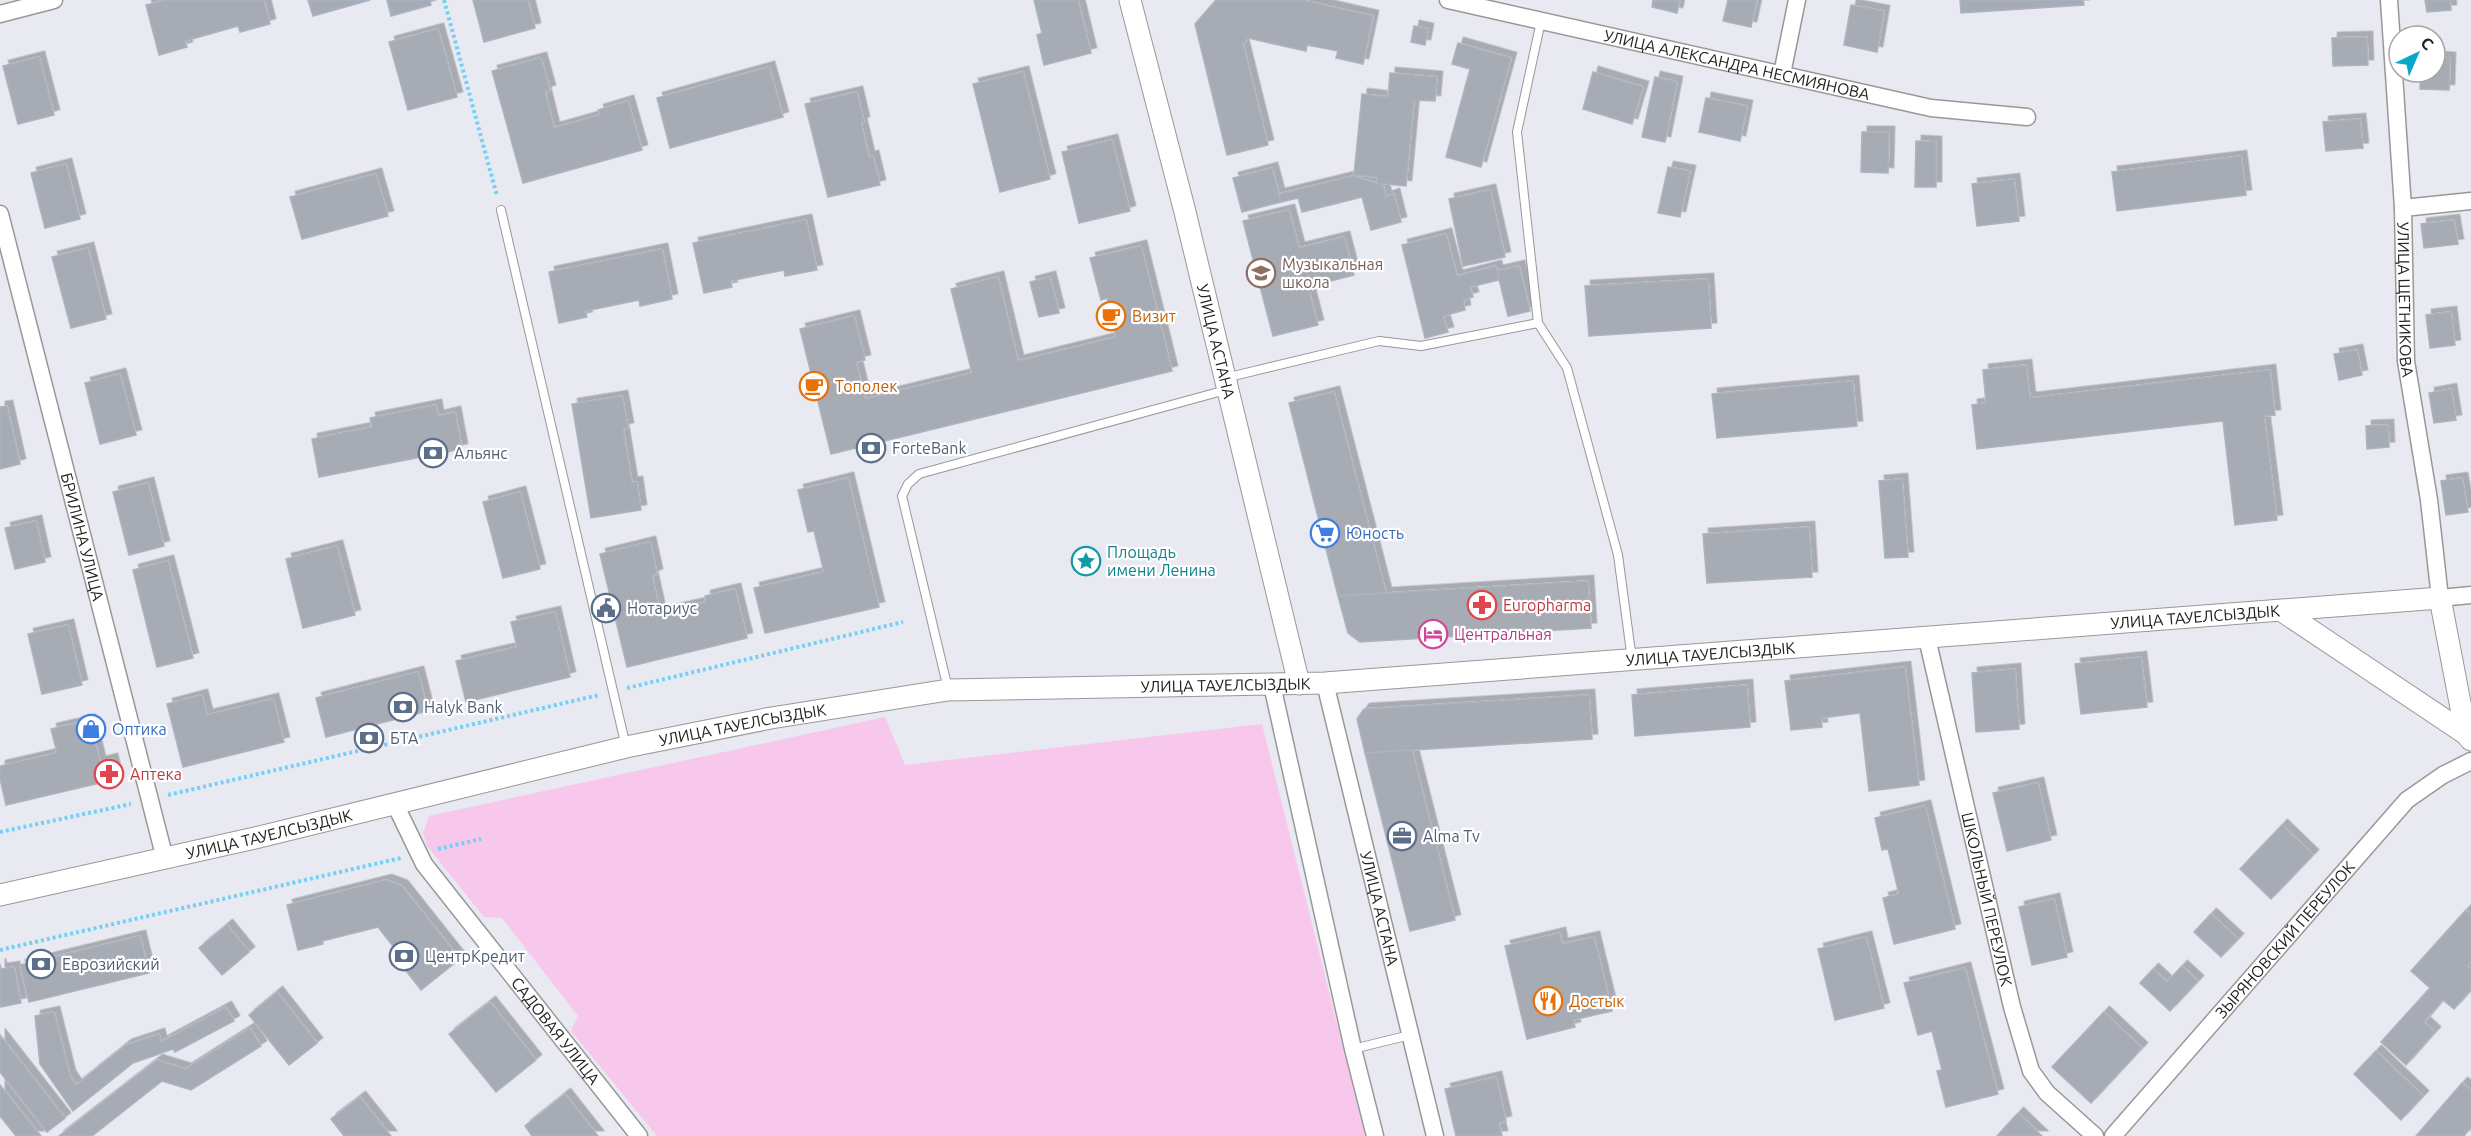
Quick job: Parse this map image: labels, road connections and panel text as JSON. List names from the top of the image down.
{
  "streets": {
    "street": [
      "УЛИЦА АЛЕКСАНДРА НЕСМИЯНОВА",
      "УЛИЦА ЩЕТНИКОВА",
      "УЛИЦА АСТАНА",
      "БРИЛИНА УЛИЦА",
      "УЛИЦА ТАУЕЛСЫЗДЫК",
      "ШКОЛЬНЫЙ ПЕРЕУЛОК",
      "ЗЫРЯНОВСКИЙ ПЕРЕУЛОК",
      "САДОВАЯ УЛИЦА"
    ]
  },
  "crossings": [
    ["УЛИЦА ЩЕТНИКОВА", "УЛИЦА ТАУЕЛСЫЗДЫК"],
    ["УЛИЦА АСТАНА", "УЛИЦА ТАУЕЛСЫЗДЫК"],
    ["БРИЛИНА УЛИЦА", "УЛИЦА ТАУЕЛСЫЗДЫК"],
    ["УЛИЦА ТАУЕЛСЫЗДЫК", "ШКОЛЬНЫЙ ПЕРЕУЛОК"],
    ["УЛИЦА ТАУЕЛСЫЗДЫК", "САДОВАЯ УЛИЦА"]
  ],
  "places": {
    "school or university": ["Музыкальная школа"],
    "cafe": ["Визит", "Тополек"],
    "bank": [
      "ForteBank",
      "Альянс",
      "Halyk Bank",
      "БТА",
      "ЦентрКредит",
      "Еврозийский"
    ],
    "supermarket": ["Юность"],
    "place": ["Площадь имени Ленина"],
    "pharmacy": ["Europharma", "Аптека"],
    "public building": ["Нотариус"],
    "hotel": ["Центральная"],
    "shop": ["Оптика"],
    "office": ["Alma Tv"],
    "restaurant": ["Достык"]
  },
  "north": "top right"
}
